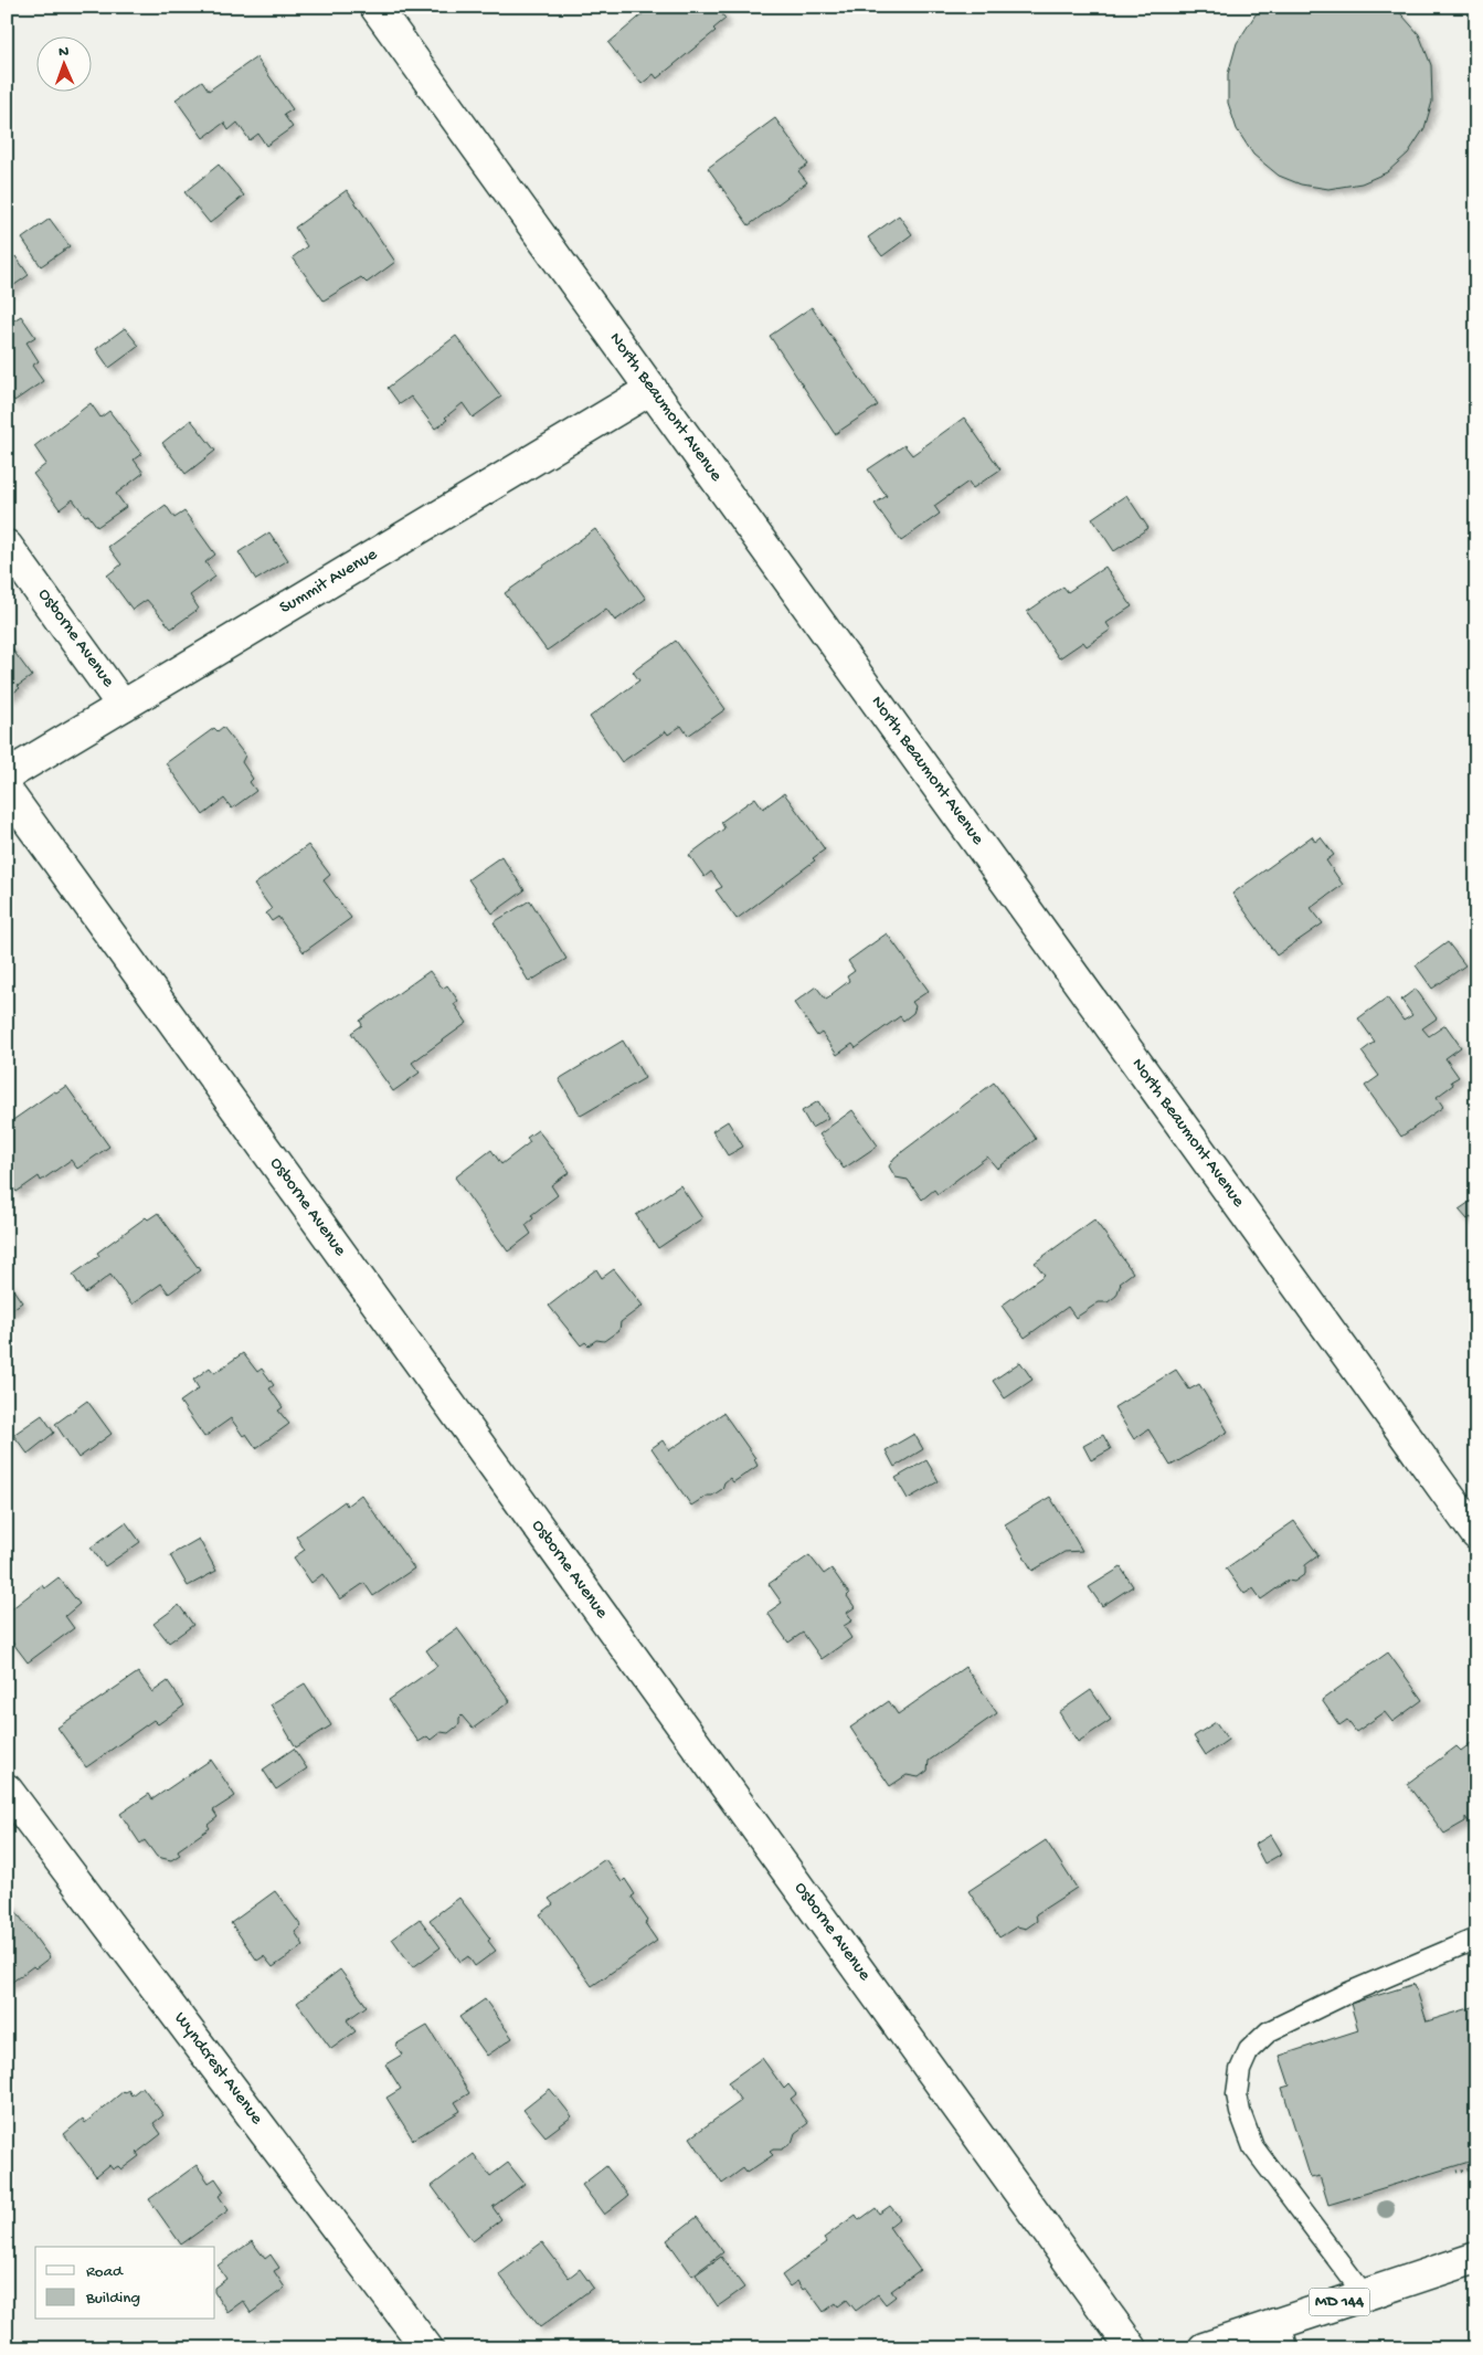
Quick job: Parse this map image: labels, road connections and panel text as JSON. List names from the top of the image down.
{
  "streets": {
    "street": [
      "North Beaumont Avenue",
      "Summit Avenue",
      "Osborne Avenue",
      "Wyndcrest Avenue",
      "MD 144"
    ]
  },
  "crossings": [
    ["North Beaumont Avenue", "Summit Avenue"],
    ["Summit Avenue", "Osborne Avenue"]
  ],
  "legend": ["Road", "Building"],
  "north": "top"
}
